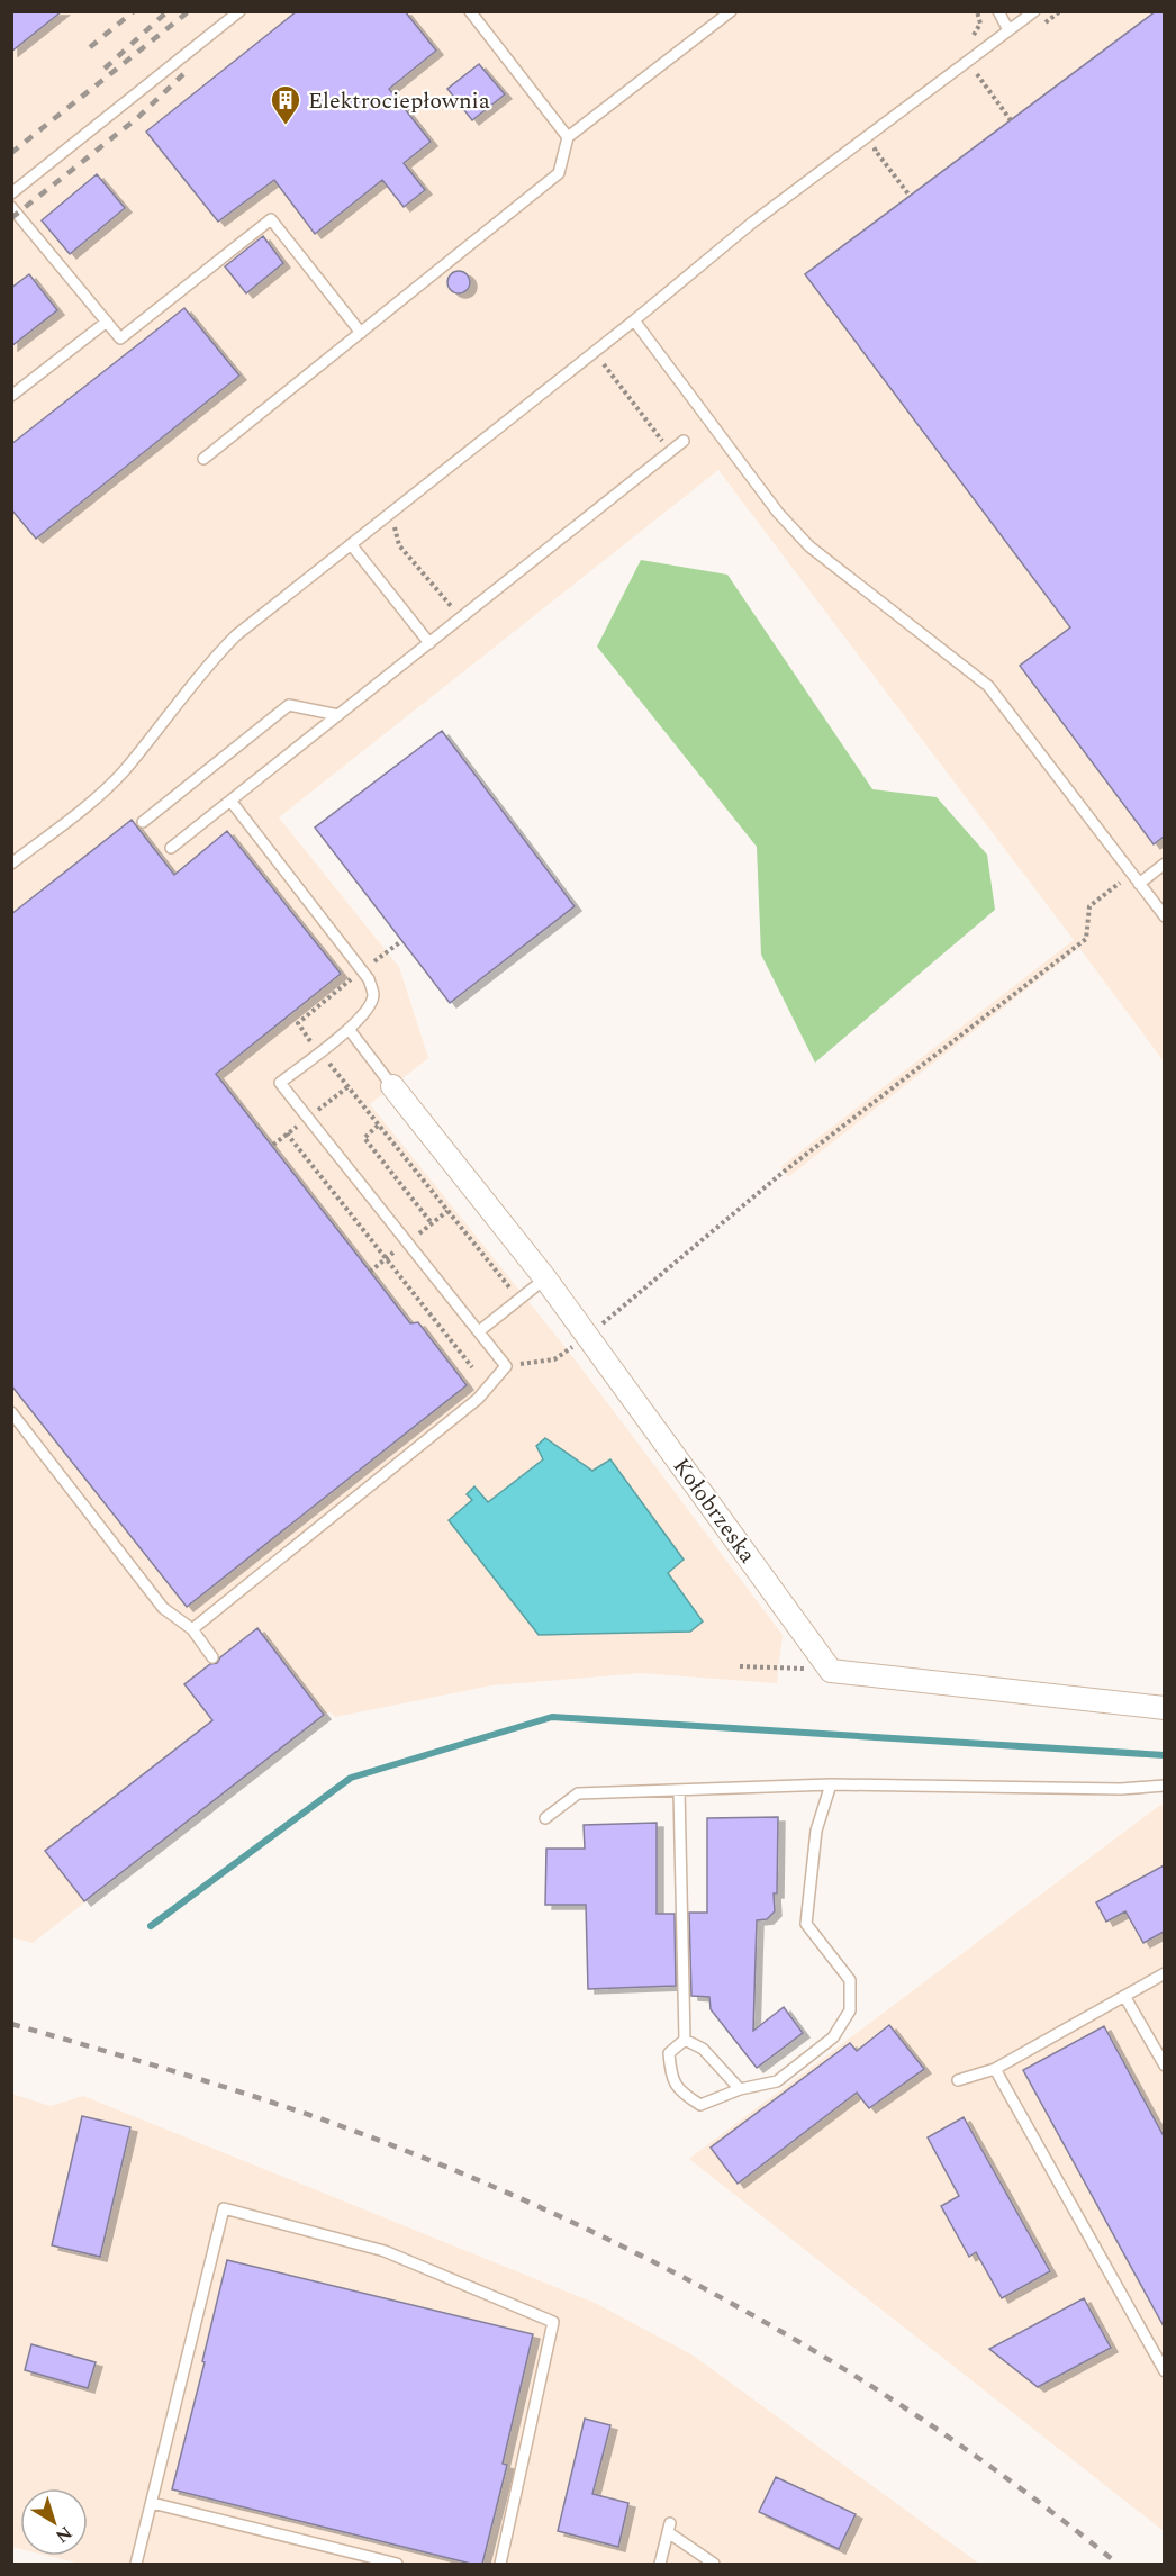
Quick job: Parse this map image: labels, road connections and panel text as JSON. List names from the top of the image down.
{
  "streets": {
    "street": ["Kołobrzeska"]
  },
  "places": {
    "building": ["Elektrociepłownia"]
  },
  "north": "bottom right"
}
